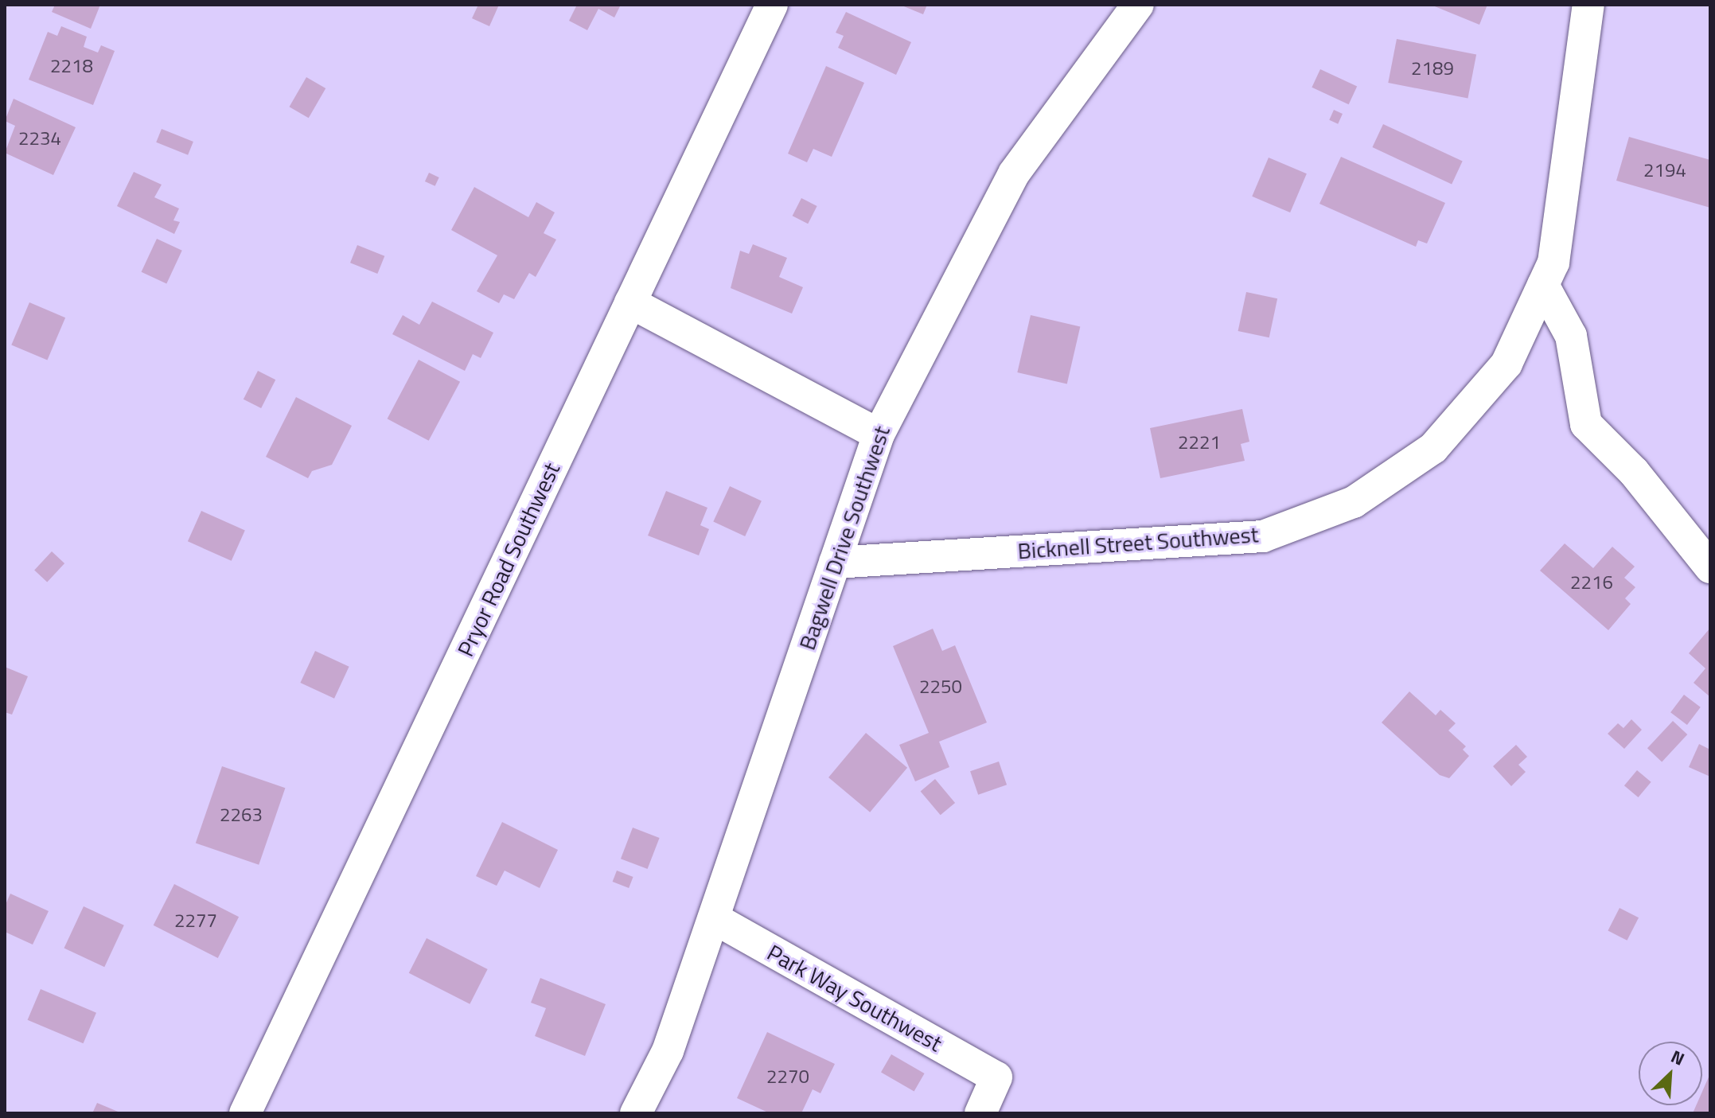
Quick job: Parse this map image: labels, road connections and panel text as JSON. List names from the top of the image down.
{
  "streets": {
    "street": [
      "Bagwell Drive Southwest",
      "Bicknell Street Southwest",
      "Pryor Road Southwest",
      "Park Way Southwest"
    ]
  },
  "crossings": [
    ["Bagwell Drive Southwest", "Bicknell Street Southwest"],
    ["Bagwell Drive Southwest", "Park Way Southwest"]
  ],
  "house_numbers": [
    "2218",
    "2189",
    "2234",
    "2194",
    "2221",
    "2216",
    "2250",
    "2263",
    "2277",
    "2270"
  ],
  "north": "top right"
}
